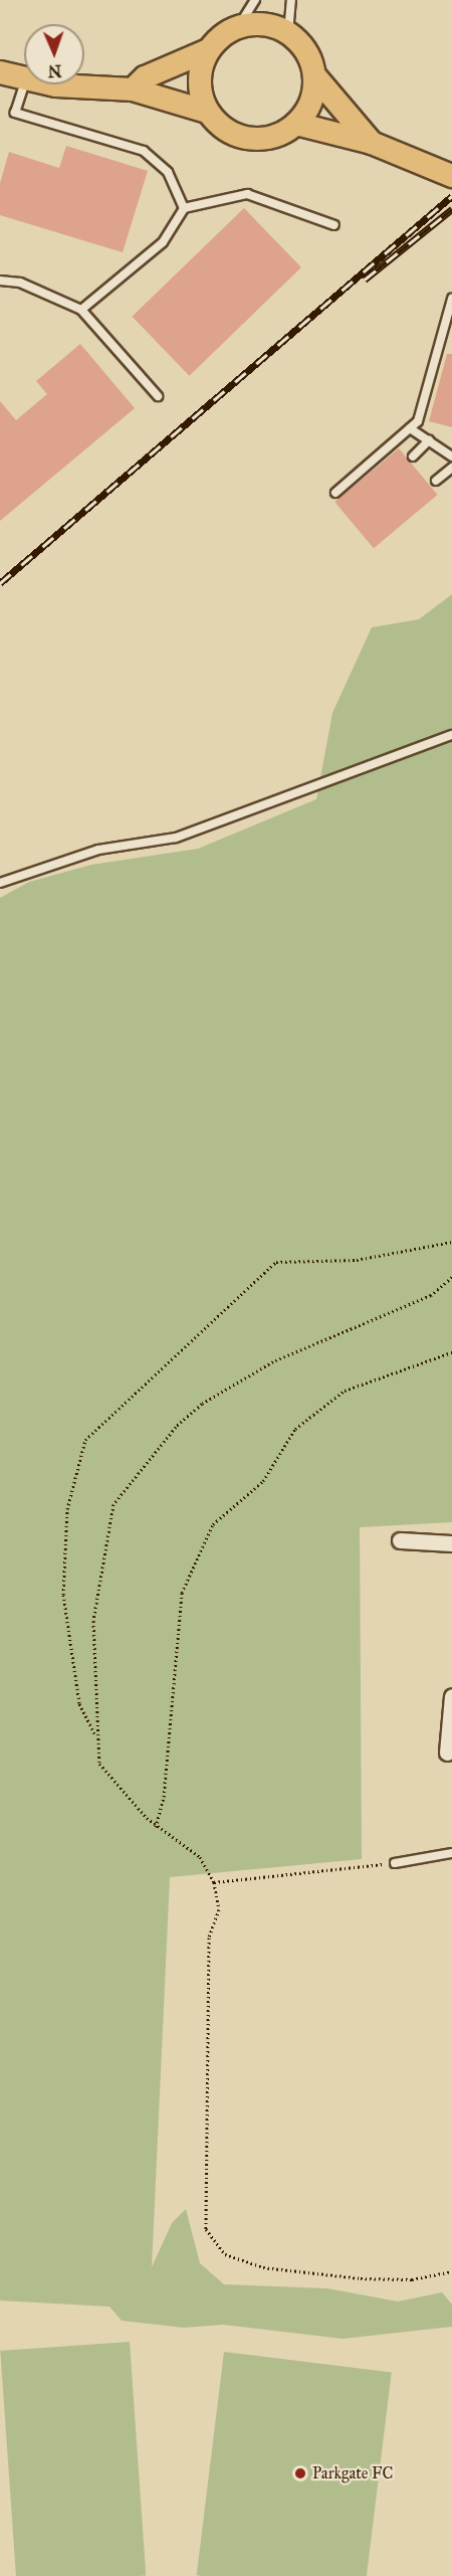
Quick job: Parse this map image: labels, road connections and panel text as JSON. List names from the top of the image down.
{
  "places": ["Parkgate FC"],
  "north": "bottom"
}
